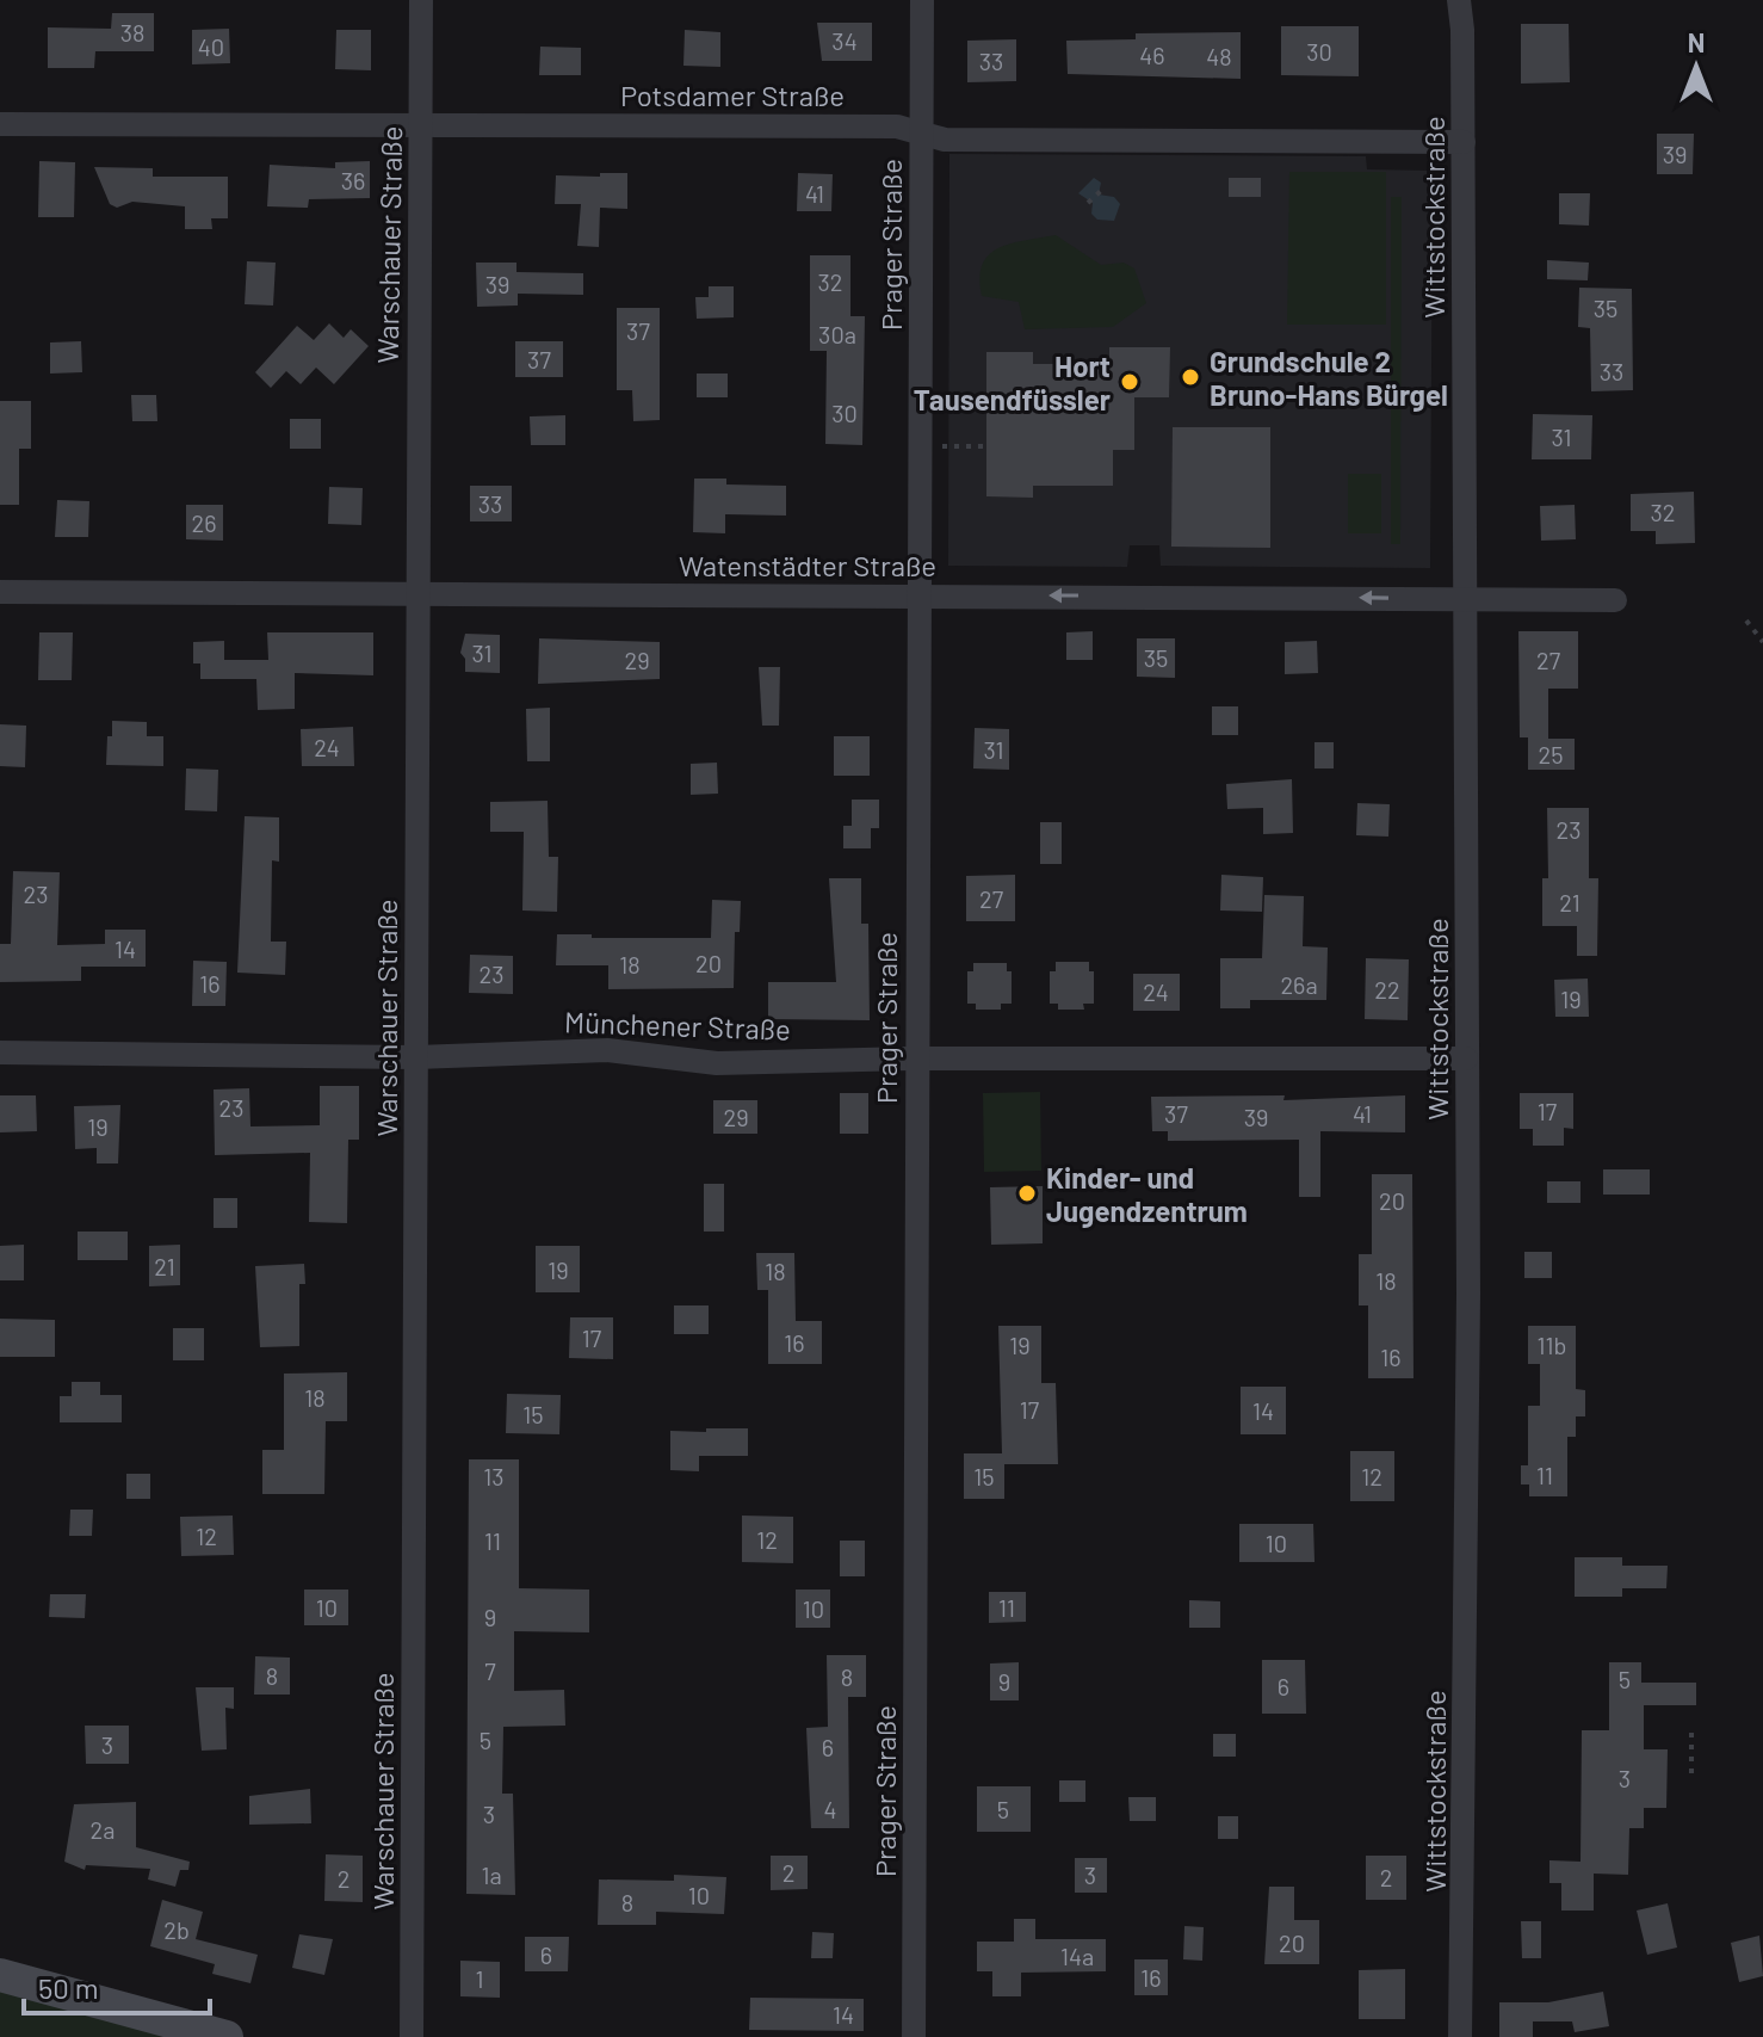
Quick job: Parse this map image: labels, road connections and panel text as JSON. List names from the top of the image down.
{
  "streets": {
    "street": [
      "Potsdamer Straße",
      "Wittstockstraße",
      "Warschauer Straße",
      "Prager Straße",
      "Watenstädter Straße",
      "Münchener Straße"
    ]
  },
  "crossings": [
    ["Potsdamer Straße", "Wittstockstraße"],
    ["Potsdamer Straße", "Warschauer Straße"],
    ["Potsdamer Straße", "Prager Straße"],
    ["Wittstockstraße", "Watenstädter Straße"],
    ["Wittstockstraße", "Münchener Straße"],
    ["Warschauer Straße", "Watenstädter Straße"],
    ["Warschauer Straße", "Münchener Straße"],
    ["Prager Straße", "Watenstädter Straße"],
    ["Prager Straße", "Münchener Straße"]
  ],
  "places": ["Grundschule 2 Bruno-Hans Bürgel", "Hort Tausendfüssler", "Kinder- und Jugendzentrum"],
  "house_numbers": [
    "38",
    "34",
    "40",
    "30",
    "46",
    "48",
    "33",
    "39",
    "36",
    "41",
    "32",
    "39",
    "35",
    "37",
    "30a",
    "37",
    "33",
    "30",
    "31",
    "33",
    "32",
    "26",
    "31",
    "35",
    "29",
    "27",
    "24",
    "31",
    "25",
    "23",
    "23",
    "27",
    "21",
    "14",
    "20",
    "18",
    "23",
    "16",
    "26a",
    "22",
    "24",
    "19",
    "23",
    "17",
    "37",
    "41",
    "29",
    "39",
    "19",
    "20",
    "21",
    "19",
    "18",
    "18",
    "17",
    "16",
    "19",
    "11b",
    "16",
    "18",
    "17",
    "14",
    "15",
    "11",
    "13",
    "15",
    "12",
    "12",
    "12",
    "11",
    "10",
    "10",
    "11",
    "10",
    "9",
    "7",
    "8",
    "8",
    "5",
    "9",
    "6",
    "5",
    "3",
    "6",
    "3",
    "4",
    "5",
    "3",
    "2a",
    "2",
    "1a",
    "3",
    "2",
    "2",
    "10",
    "8",
    "2b",
    "20",
    "6",
    "14a",
    "16",
    "1",
    "14"
  ],
  "scale_bar": "50 m",
  "north": "top"
}
